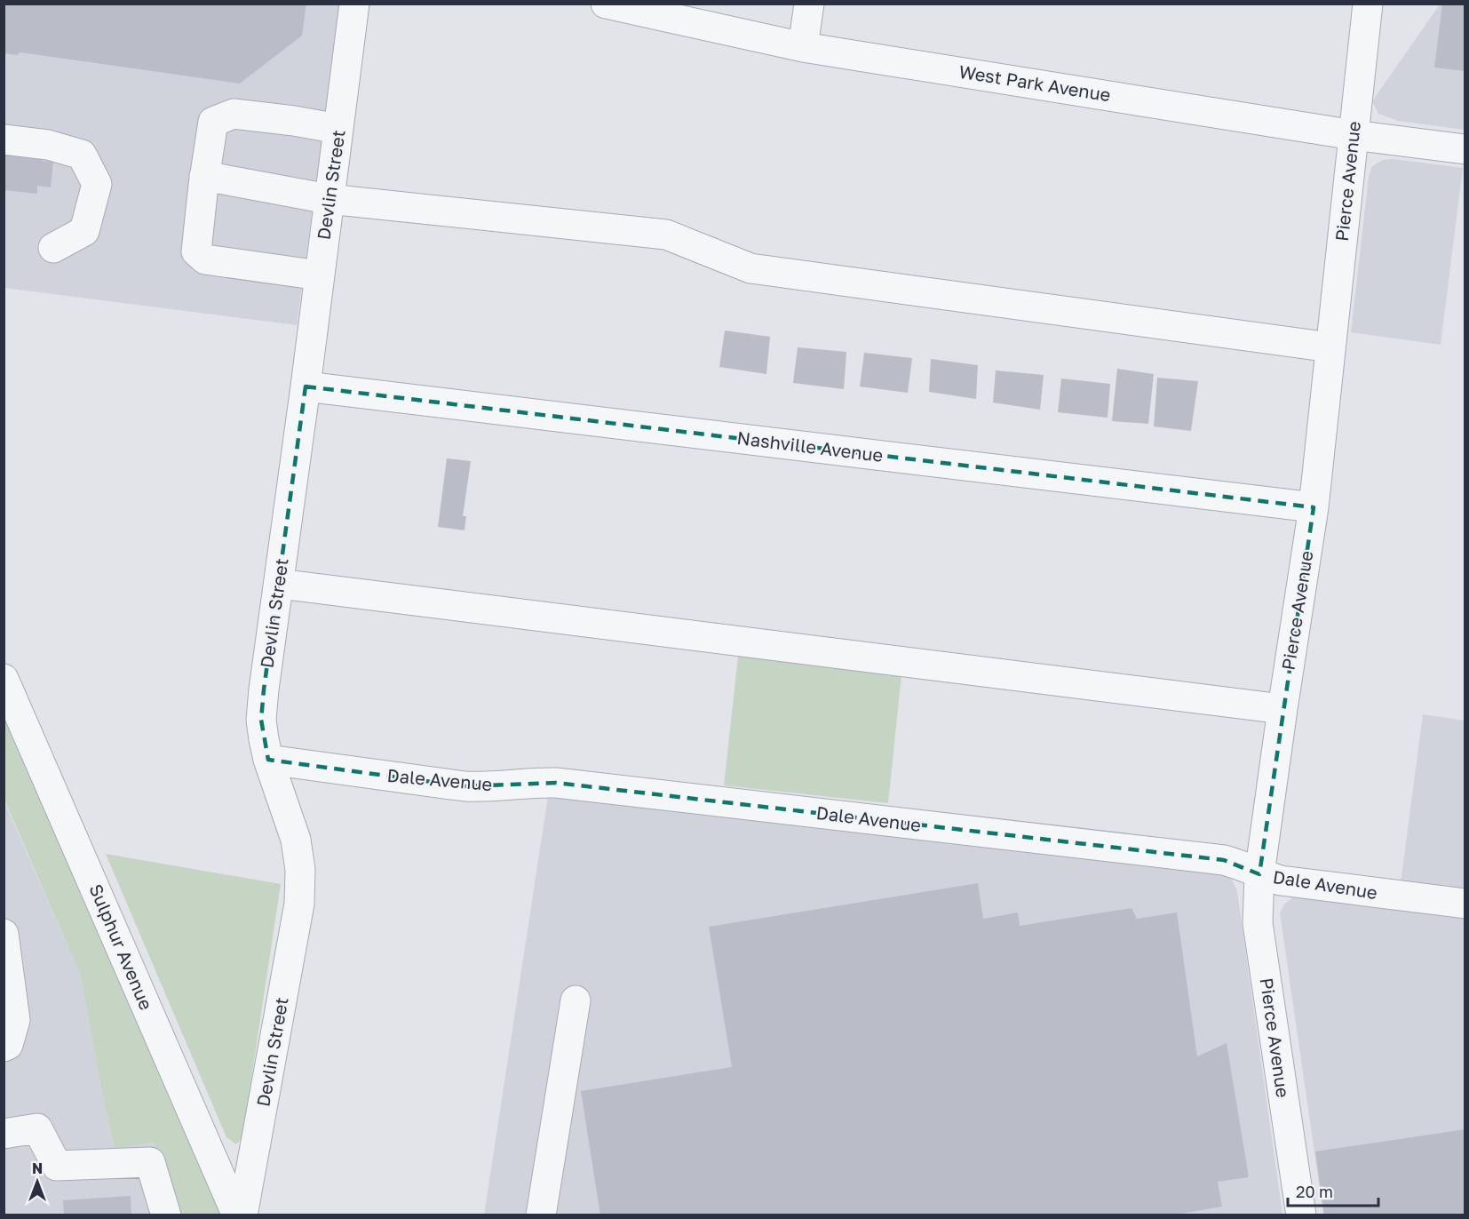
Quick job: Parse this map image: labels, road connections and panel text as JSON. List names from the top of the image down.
{
  "streets": {
    "street": [
      "West Park Avenue",
      "Pierce Avenue",
      "Devlin Street",
      "Nashville Avenue",
      "Dale Avenue",
      "Sulphur Avenue"
    ]
  },
  "crossings": [
    ["West Park Avenue", "Pierce Avenue"],
    ["Pierce Avenue", "Nashville Avenue"],
    ["Pierce Avenue", "Dale Avenue"],
    ["Devlin Street", "Nashville Avenue"],
    ["Devlin Street", "Dale Avenue"]
  ],
  "scale_bar": "20 m",
  "north": "top"
}
